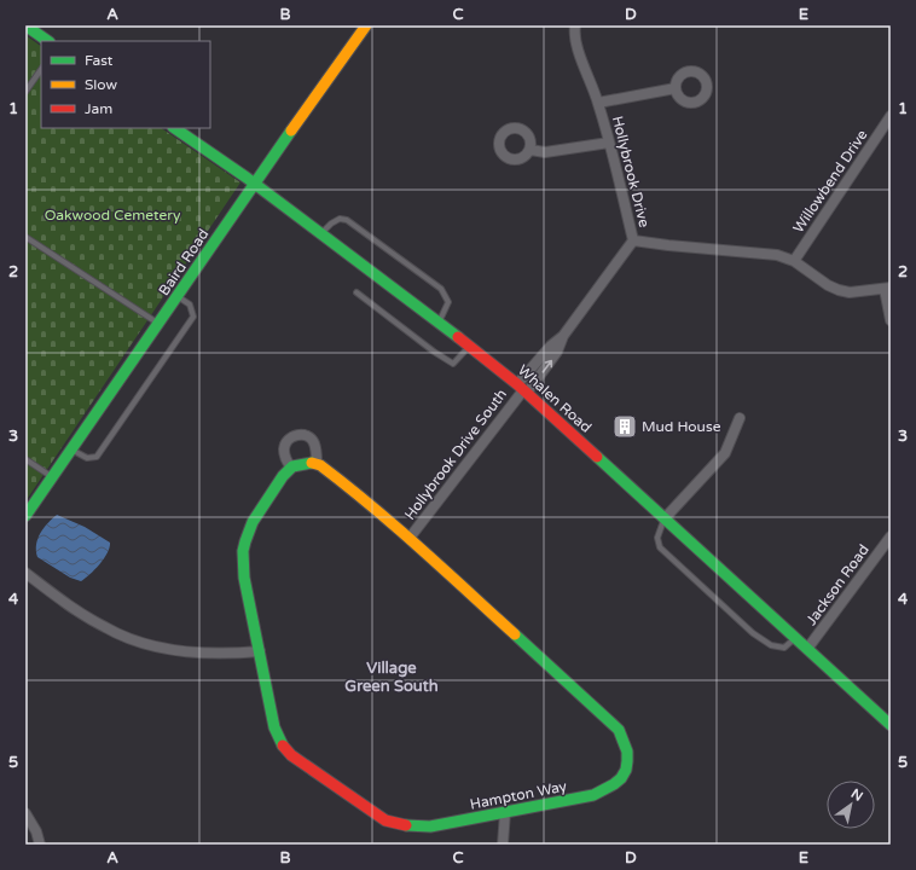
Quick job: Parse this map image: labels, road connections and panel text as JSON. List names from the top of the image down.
{
  "streets": {
    "street": [
      "Hollybrook Drive",
      "Willowbend Drive",
      "Baird Road",
      "Whalen Road",
      "Hollybrook Drive South",
      "Jackson Road",
      "Hampton Way"
    ]
  },
  "crossings": [
    ["Hollybrook Drive", "Whalen Road"],
    ["Hollybrook Drive", "Hollybrook Drive South"],
    ["Baird Road", "Whalen Road"],
    ["Whalen Road", "Hollybrook Drive South"],
    ["Whalen Road", "Jackson Road"],
    ["Hollybrook Drive South", "Hampton Way"]
  ],
  "districts": ["Village Green South"],
  "parks": ["Oakwood Cemetery"],
  "places": {
    "building": ["Mud House"]
  },
  "legend": ["Fast", "Slow", "Jam"],
  "north": "top right",
  "grid": {
    "columns": [
      "A",
      "B",
      "C",
      "D",
      "E"
    ],
    "rows": [
      "1",
      "2",
      "3",
      "4",
      "5"
    ]
  }
}
